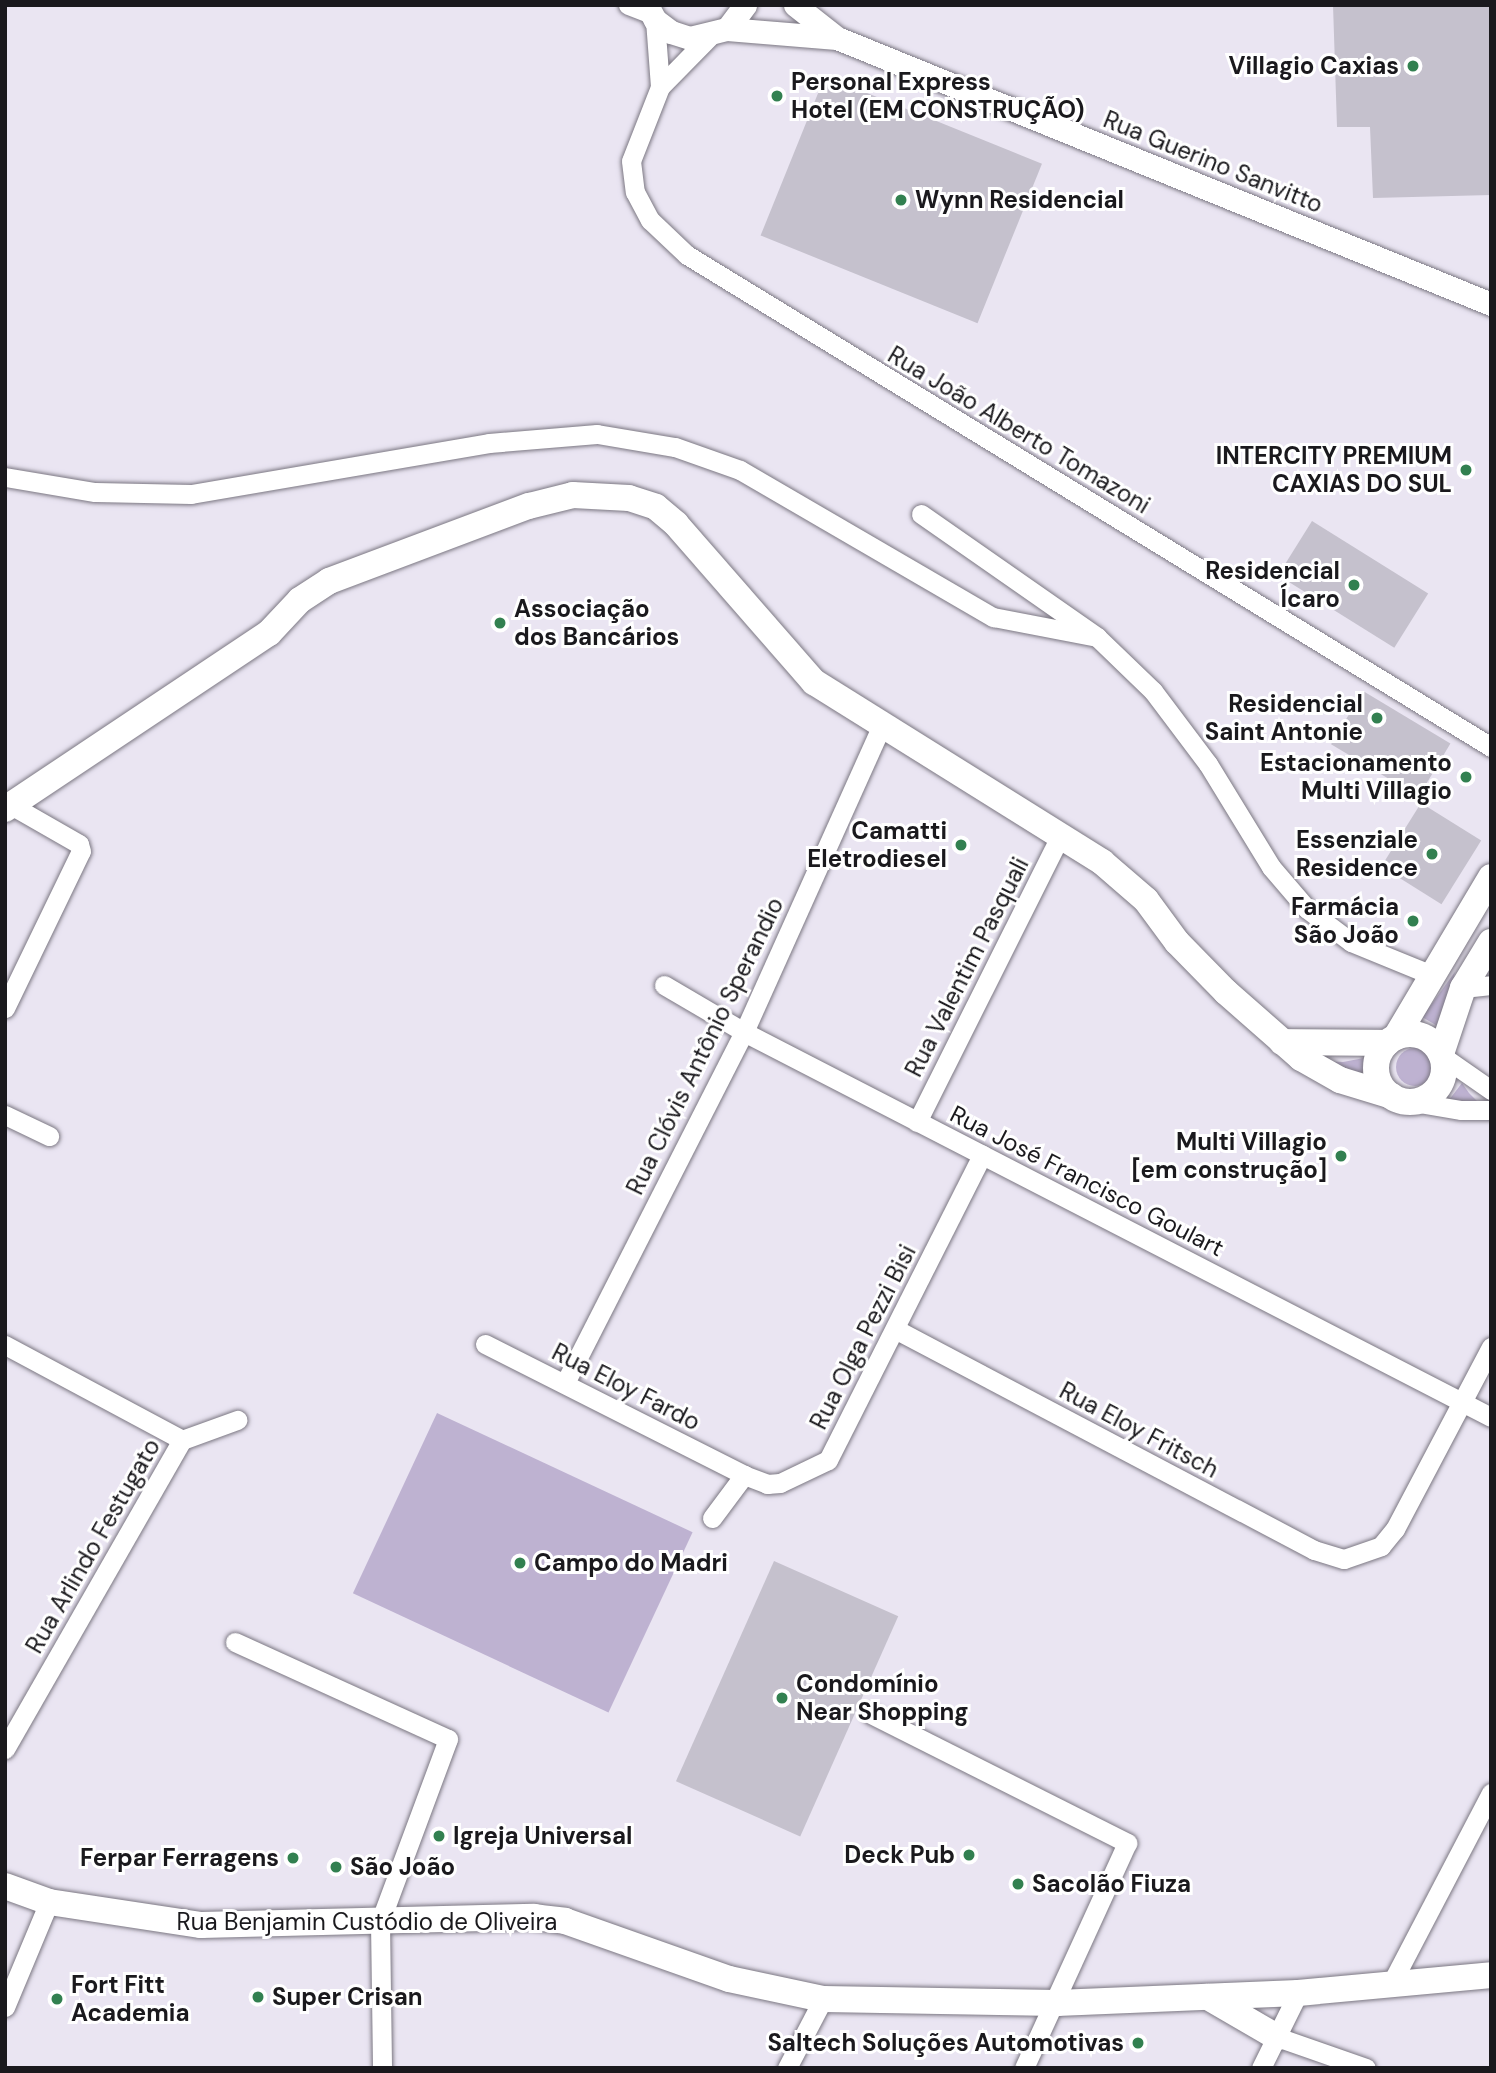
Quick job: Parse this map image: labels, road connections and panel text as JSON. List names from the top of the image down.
{
  "streets": {
    "main road": ["Rua Benjamin Custódio de Oliveira"],
    "street": [
      "Rua Guerino Sanvitto",
      "Rua João Alberto Tomazoni",
      "Rua Valentim Pasquali",
      "Rua Clóvis Antônio Sperandio",
      "Rua José Francisco Goulart",
      "Rua Olga Pezzi Bisi",
      "Rua Eloy Fardo",
      "Rua Eloy Fritsch",
      "Rua Arlindo Festugato"
    ]
  },
  "crossings": [
    ["Rua Guerino Sanvitto", "Rua João Alberto Tomazoni"],
    ["Rua Valentim Pasquali", "Rua José Francisco Goulart"],
    ["Rua Clóvis Antônio Sperandio", "Rua José Francisco Goulart"],
    ["Rua Clóvis Antônio Sperandio", "Rua Eloy Fardo"],
    ["Rua José Francisco Goulart", "Rua Olga Pezzi Bisi"],
    ["Rua José Francisco Goulart", "Rua Eloy Fritsch"],
    ["Rua Olga Pezzi Bisi", "Rua Eloy Fardo"],
    ["Rua Olga Pezzi Bisi", "Rua Eloy Fritsch"]
  ],
  "places": [
    "Villagio Caxias",
    "Personal Express Hotel (EM CONSTRUÇÃO)",
    "Wynn Residencial",
    "INTERCITY PREMIUM CAXIAS DO SUL",
    "Residencial Ícaro",
    "Associação dos Bancários",
    "Residencial Saint Antonie",
    "Estacionamento Multi Villagio",
    "Camatti Eletrodiesel",
    "Essenziale Residence",
    "Farmácia São João",
    "Multi Villagio [em construção]",
    "Campo do Madri",
    "Condomínio Near Shopping",
    "Igreja Universal",
    "Deck Pub",
    "Ferpar Ferragens",
    "São João",
    "Sacolão Fiuza",
    "Super Crisan",
    "Fort Fitt Academia",
    "Saltech Soluções Automotivas"
  ]
}
